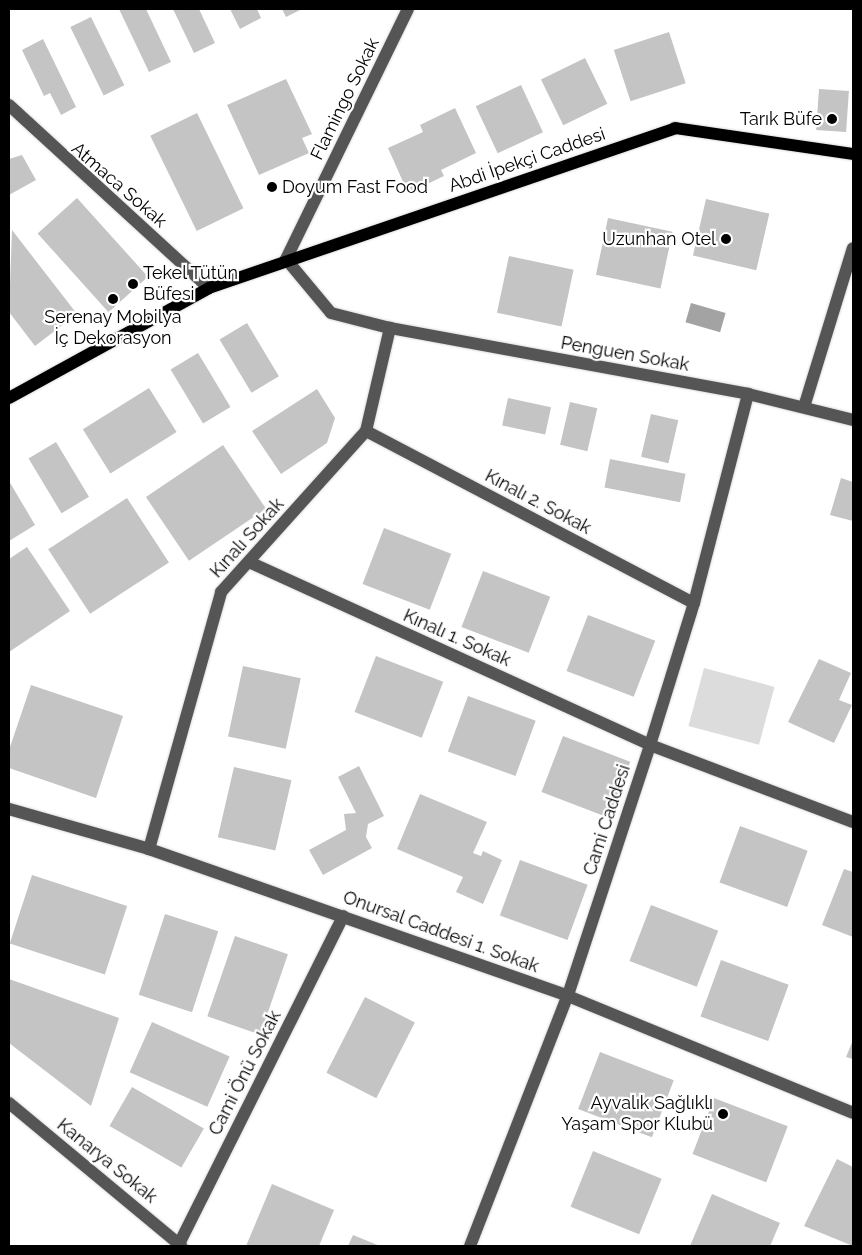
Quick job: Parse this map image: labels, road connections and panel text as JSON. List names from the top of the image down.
{
  "streets": {
    "main road": ["Abdi İpekçi Caddesi"],
    "street": [
      "Flamingo Sokak",
      "Atmaca Sokak",
      "Penguen Sokak",
      "Kınalı 2. Sokak",
      "Kınalı Sokak",
      "Kınalı 1. Sokak",
      "Cami Caddesi",
      "Onursal Caddesi 1. Sokak",
      "Cami Önü Sokak",
      "Kanarya Sokak"
    ]
  },
  "crossings": [
    ["Flamingo Sokak", "Abdi İpekçi Caddesi"],
    ["Flamingo Sokak", "Penguen Sokak"],
    ["Abdi İpekçi Caddesi", "Atmaca Sokak"],
    ["Abdi İpekçi Caddesi", "Penguen Sokak"],
    ["Penguen Sokak", "Kınalı Sokak"],
    ["Penguen Sokak", "Cami Caddesi"],
    ["Kınalı 2. Sokak", "Kınalı Sokak"],
    ["Kınalı 2. Sokak", "Cami Caddesi"],
    ["Kınalı Sokak", "Kınalı 1. Sokak"],
    ["Kınalı Sokak", "Onursal Caddesi 1. Sokak"],
    ["Kınalı 1. Sokak", "Cami Caddesi"],
    ["Cami Caddesi", "Onursal Caddesi 1. Sokak"],
    ["Onursal Caddesi 1. Sokak", "Cami Önü Sokak"],
    ["Cami Önü Sokak", "Kanarya Sokak"]
  ],
  "places": [
    "Tarık Büfe",
    "Doyum Fast Food",
    "Uzunhan Otel",
    "Tekel Tütün Büfesi",
    "Serenay Mobilya İç Dekorasyon",
    "Ayvalık Sağlıklı Yaşam Spor Klubü"
  ]
}
